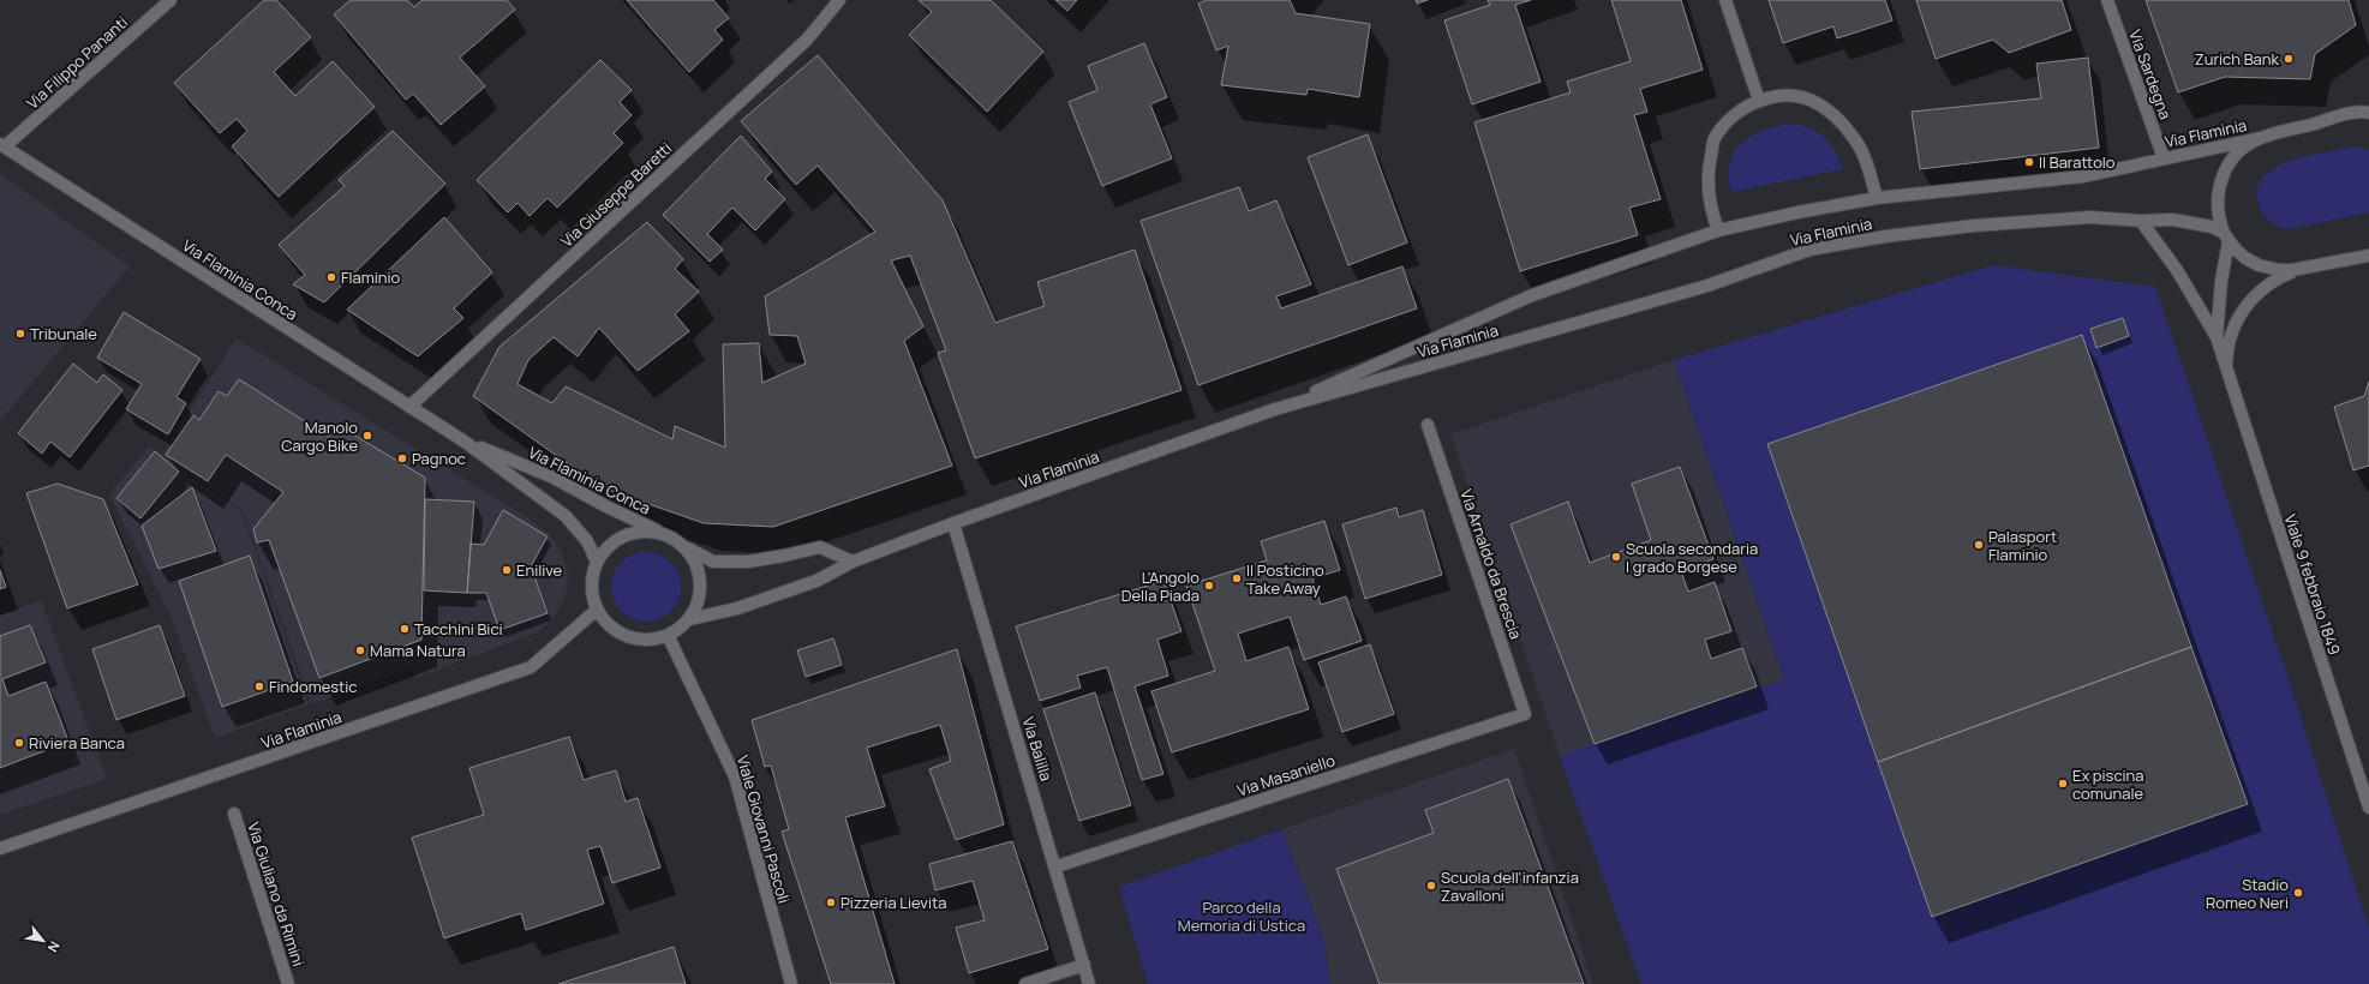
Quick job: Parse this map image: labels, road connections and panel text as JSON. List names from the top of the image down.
{
  "streets": {
    "street": [
      "Via Filippo Pananti",
      "Via Sardegna",
      "Via Flaminia",
      "Via Giuseppe Baretti",
      "Via Flaminia Conca",
      "Via Arnaldo da Brescia",
      "Viale 9 febbraio 1849",
      "Via Balilla",
      "Via Masaniello",
      "Viale Giovanni Pascoli",
      "Via Giuliano da Rimini"
    ]
  },
  "crossings": [
    ["Via Filippo Pananti", "Via Flaminia Conca"],
    ["Via Sardegna", "Via Flaminia"],
    ["Via Flaminia", "Via Flaminia Conca"],
    ["Via Flaminia", "Viale 9 febbraio 1849"],
    ["Via Flaminia", "Via Balilla"],
    ["Via Flaminia", "Viale Giovanni Pascoli"],
    ["Via Giuseppe Baretti", "Via Flaminia Conca"],
    ["Via Flaminia Conca", "Viale Giovanni Pascoli"],
    ["Via Arnaldo da Brescia", "Via Masaniello"],
    ["Via Balilla", "Via Masaniello"]
  ],
  "parks": ["Parco della Memoria di Ustica"],
  "places": [
    "Zurich Bank",
    "Il Barattolo",
    "Flaminio",
    "Tribunale",
    "Manolo Cargo Bike",
    "Pagnoc",
    "Palasport Flaminio",
    "Scuola secondaria I grado Borgese",
    "Enilive",
    "Il Posticino Take Away",
    "L'Angolo Della Piada",
    "Tacchini Bici",
    "Mama Natura",
    "Findomestic",
    "Riviera Banca",
    "Ex piscina comunale",
    "Scuola dell'infanzia Zavalloni",
    "Stadio Romeo Neri",
    "Pizzeria Lievita"
  ],
  "north": "bottom right"
}
